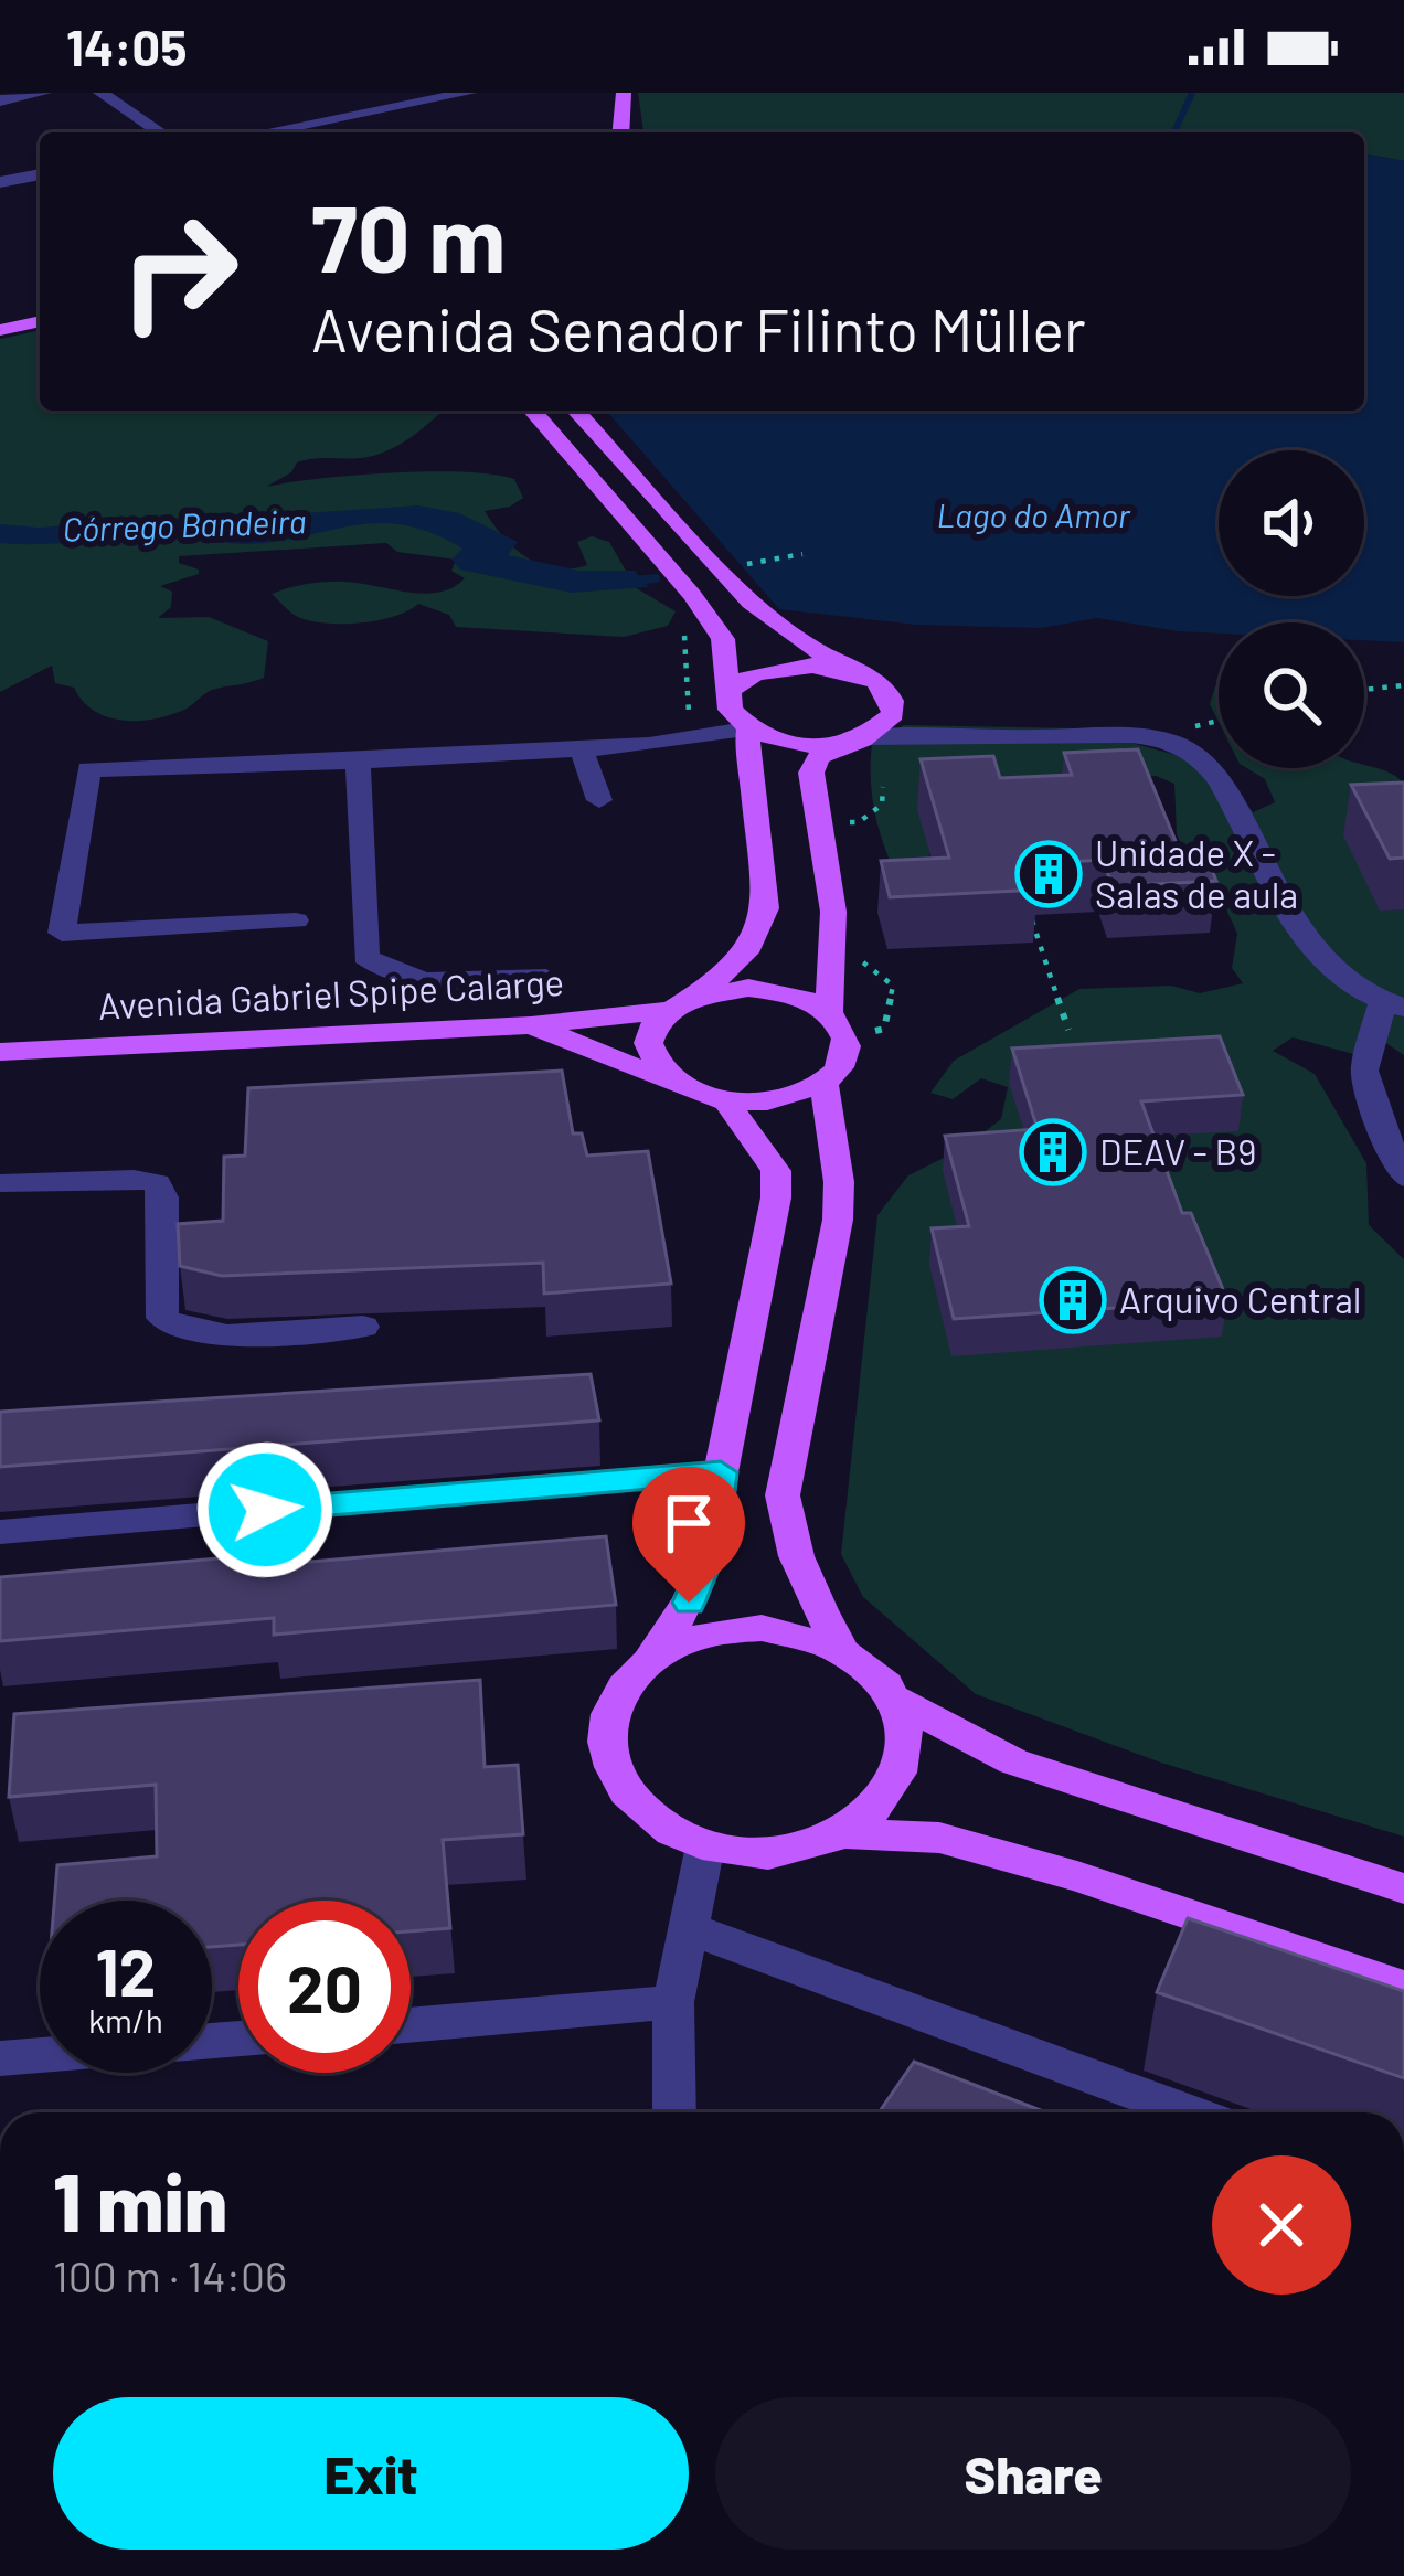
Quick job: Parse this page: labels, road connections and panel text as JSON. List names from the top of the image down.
{
  "streets": {
    "main road": ["Avenida Gabriel Spipe Calarge"]
  },
  "water": ["Lago do Amor", "Córrego Bandeira"],
  "places": {
    "building": ["Unidade X - Salas de aula", "DEAV - B9", "Arquivo Central"]
  },
  "page": {
    "status": "14:05",
    "turn": ["70 m", "Avenida Senador Filinto Müller"],
    "speed": "12 km/h",
    "limit": "20",
    "heading": ["1 min", "100 m · 14:06"],
    "buttons": ["Exit", "Share"]
  }
}
